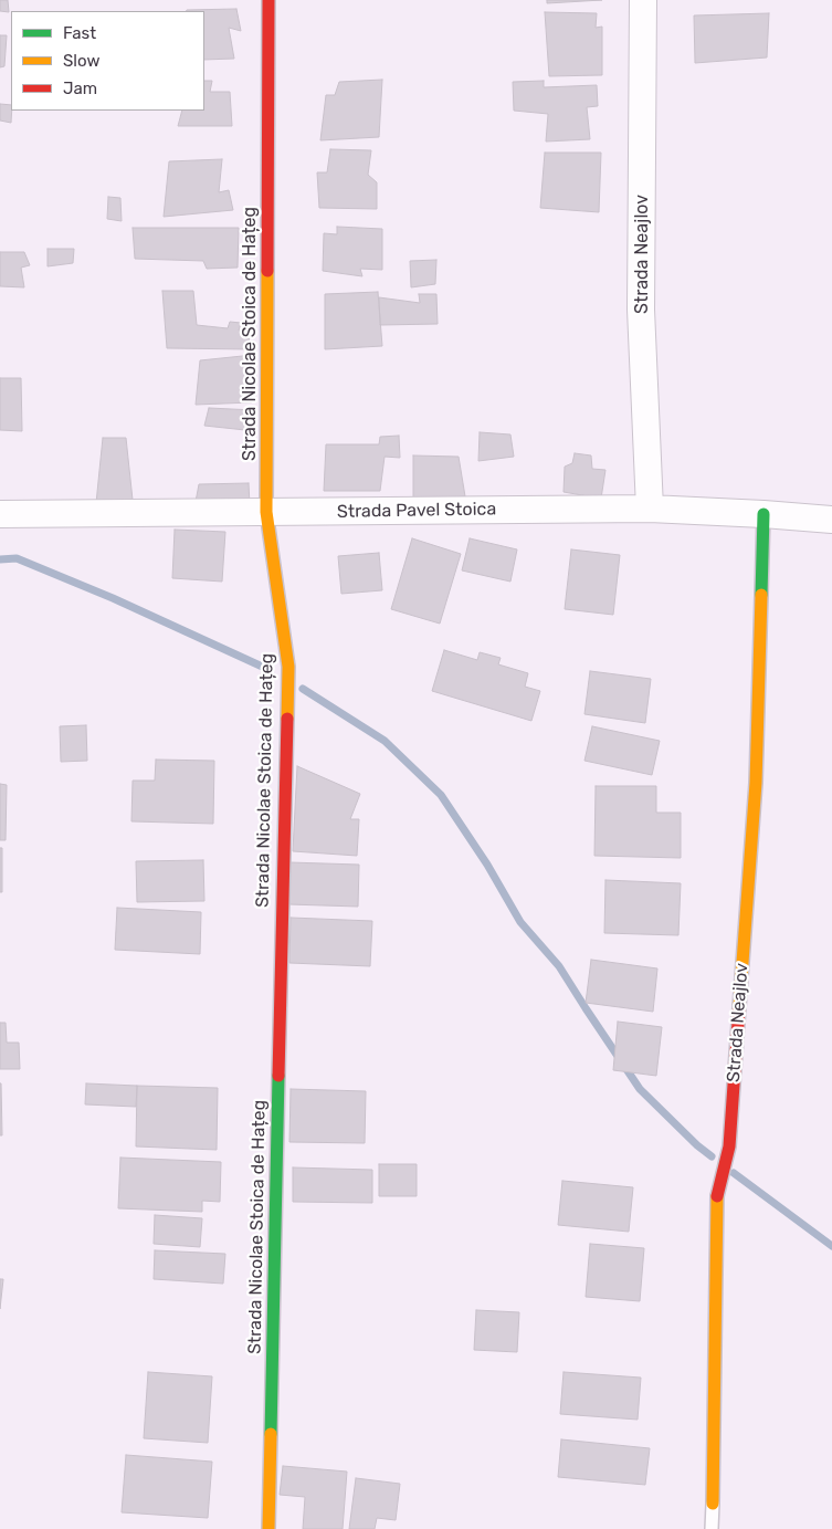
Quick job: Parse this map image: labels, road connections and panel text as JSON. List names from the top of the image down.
{
  "streets": {
    "street": ["Strada Neajlov", "Strada Nicolae Stoica de Hațeg", "Strada Pavel Stoica"]
  },
  "crossings": [
    ["Strada Neajlov", "Strada Pavel Stoica"],
    ["Strada Nicolae Stoica de Hațeg", "Strada Pavel Stoica"]
  ],
  "legend": ["Fast", "Slow", "Jam"]
}
